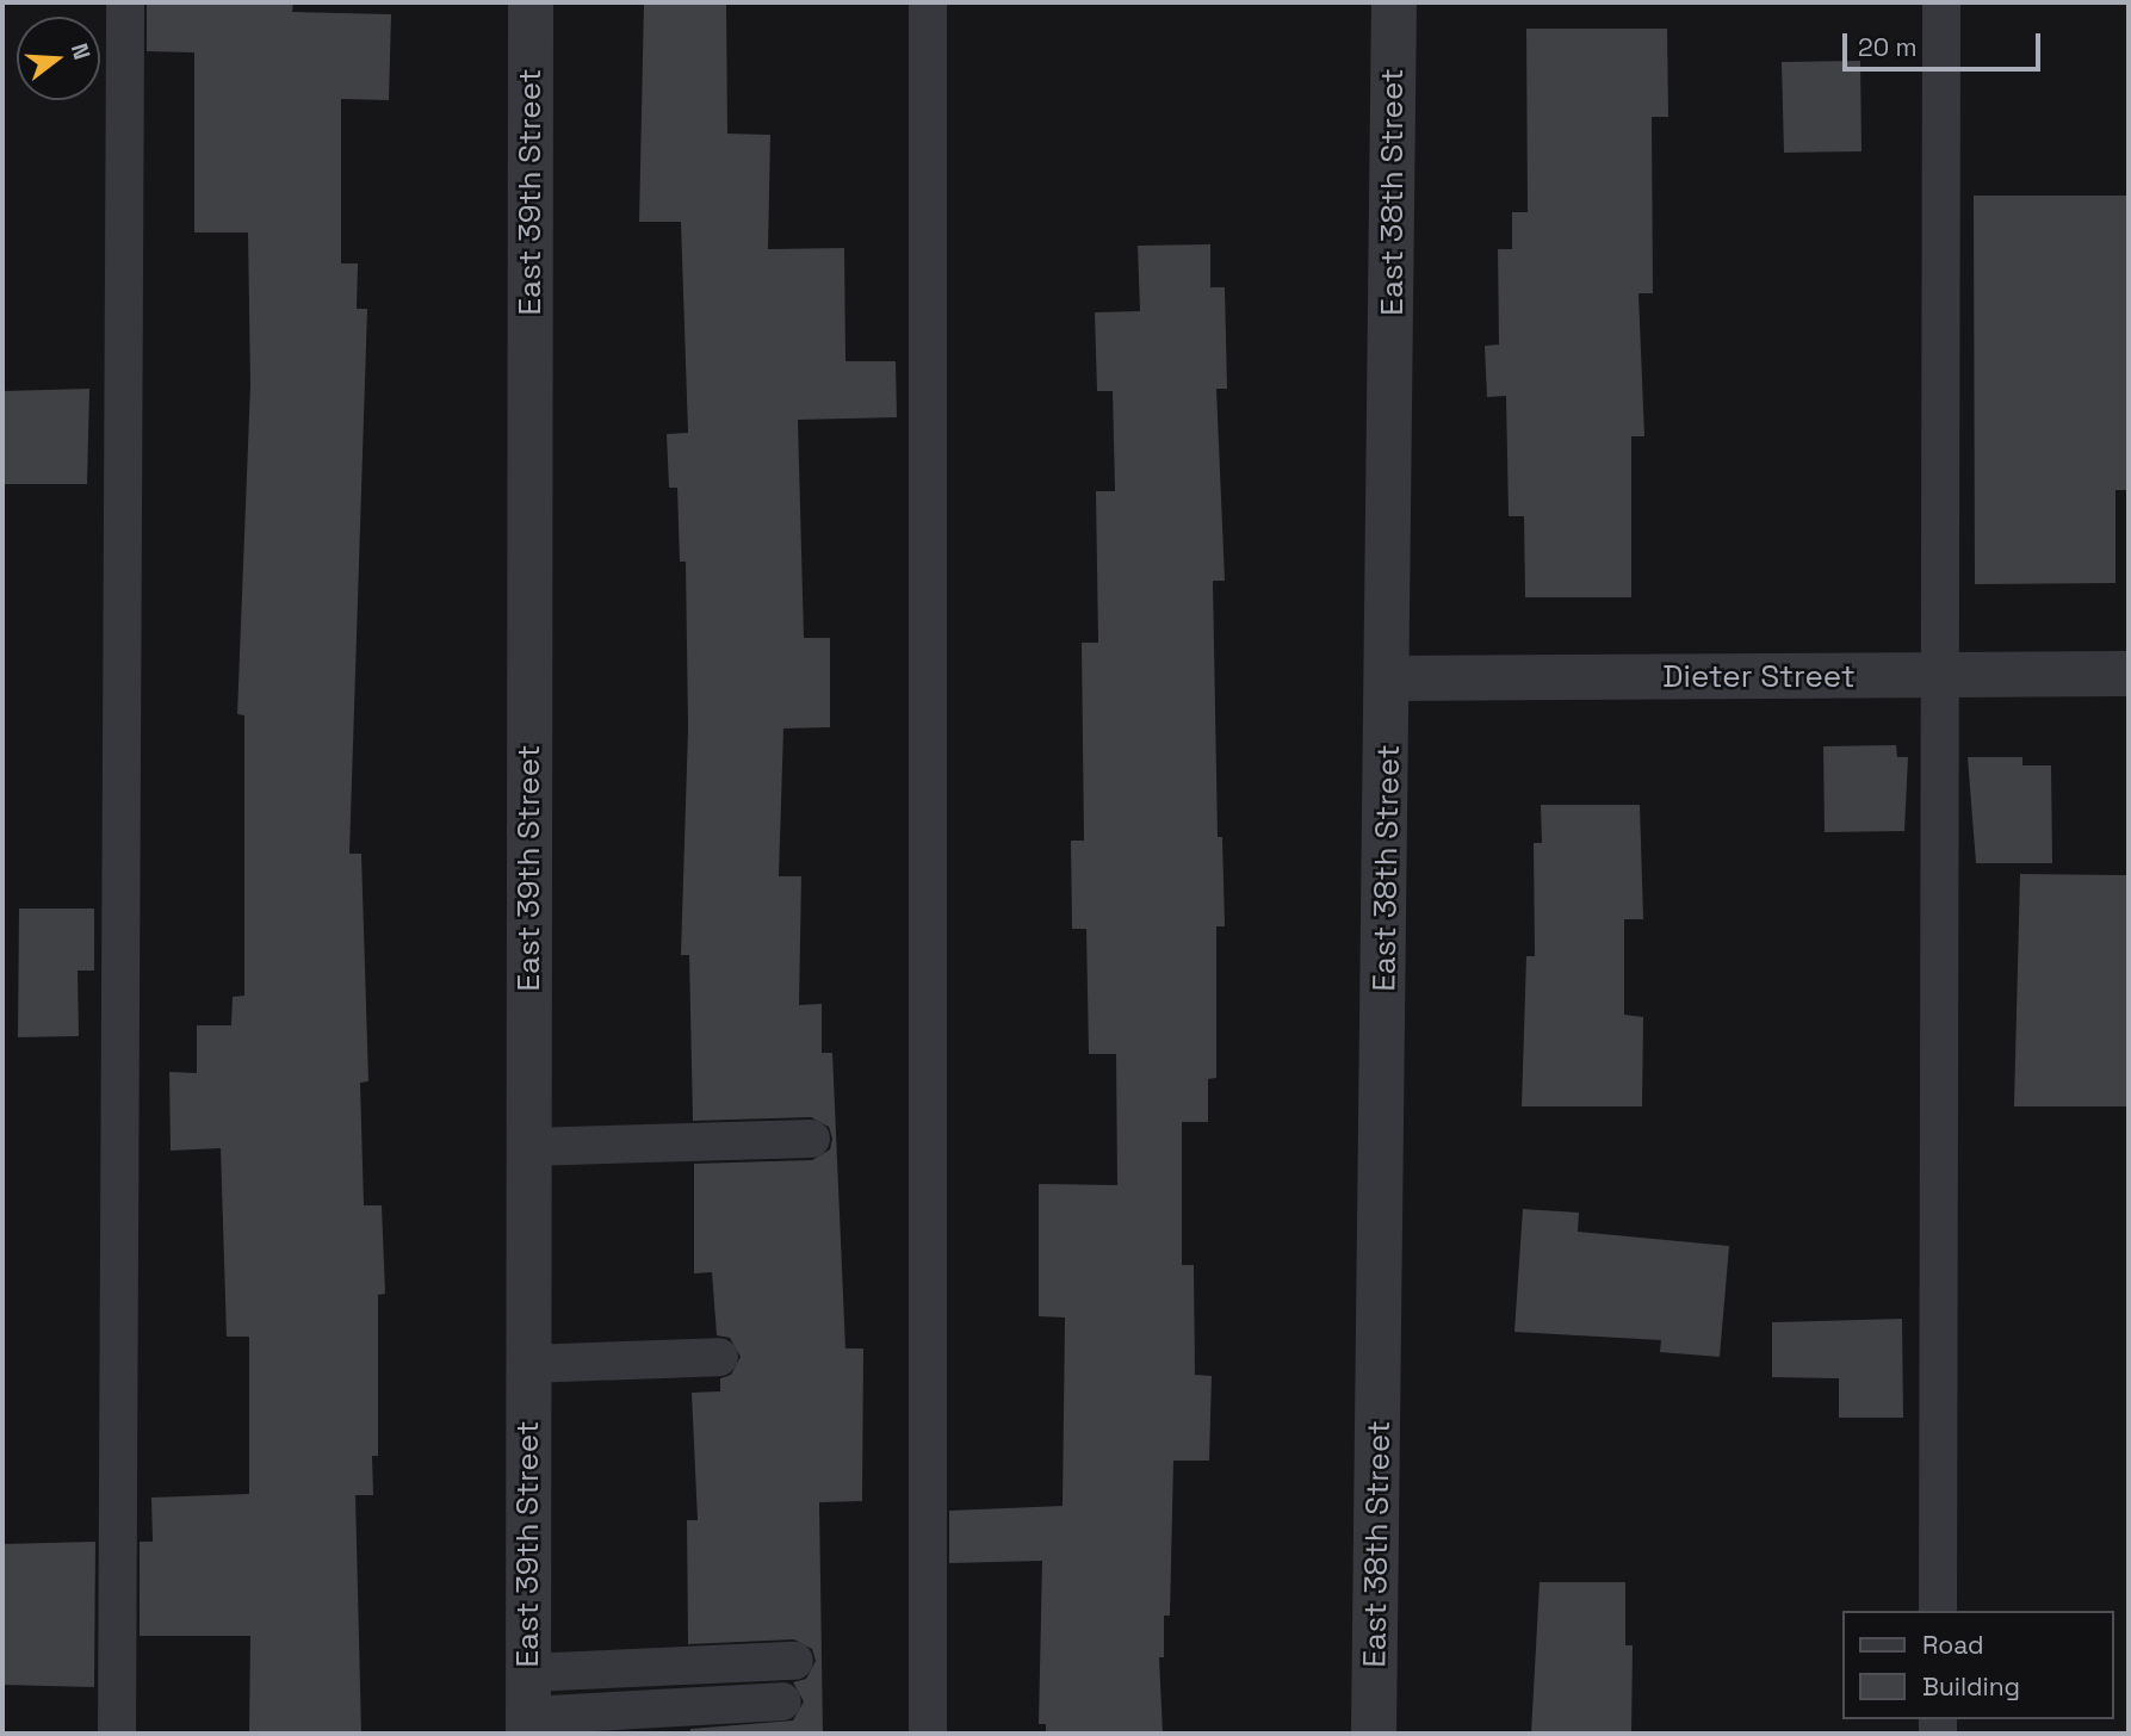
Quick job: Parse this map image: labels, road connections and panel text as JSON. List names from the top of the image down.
{
  "streets": {
    "street": ["East 39th Street", "East 38th Street", "Dieter Street"]
  },
  "crossings": [
    ["East 38th Street", "Dieter Street"]
  ],
  "legend": ["Road", "Building"],
  "scale_bar": "20 m",
  "north": "right"
}
